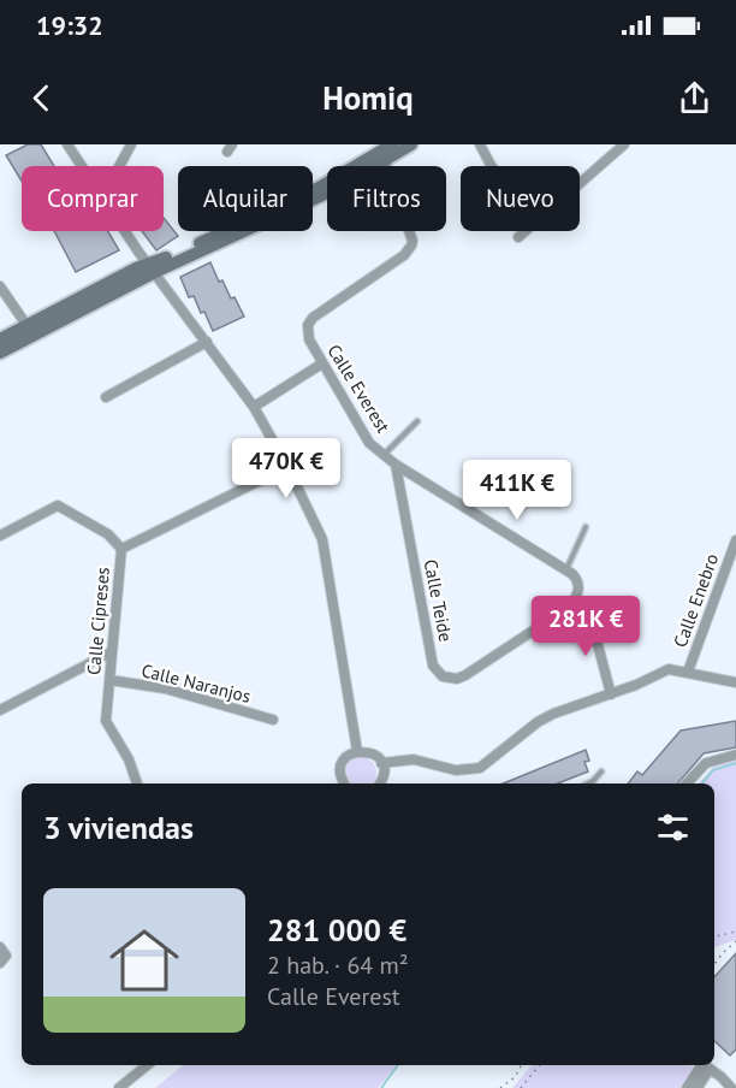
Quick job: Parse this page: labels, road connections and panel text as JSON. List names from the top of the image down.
{
  "streets": {
    "street": [
      "Calle Everest",
      "Calle Teide",
      "Calle Enebro",
      "Calle Cipreses",
      "Calle Naranjos"
    ]
  },
  "crossings": [
    ["Calle Everest", "Calle Teide"],
    ["Calle Cipreses", "Calle Naranjos"]
  ],
  "page": {
    "status": "19:32",
    "header": "Homiq",
    "chip": [
      "Comprar",
      "Alquilar",
      "Filtros",
      "Nuevo"
    ],
    "price": ["470K €", "411K €", "281K €"],
    "heading": "3 viviendas",
    "list": [
      {
        "name": "281 000 €",
        "note": "2 hab. · 64 m² · Calle Everest"
      }
    ]
  }
}
